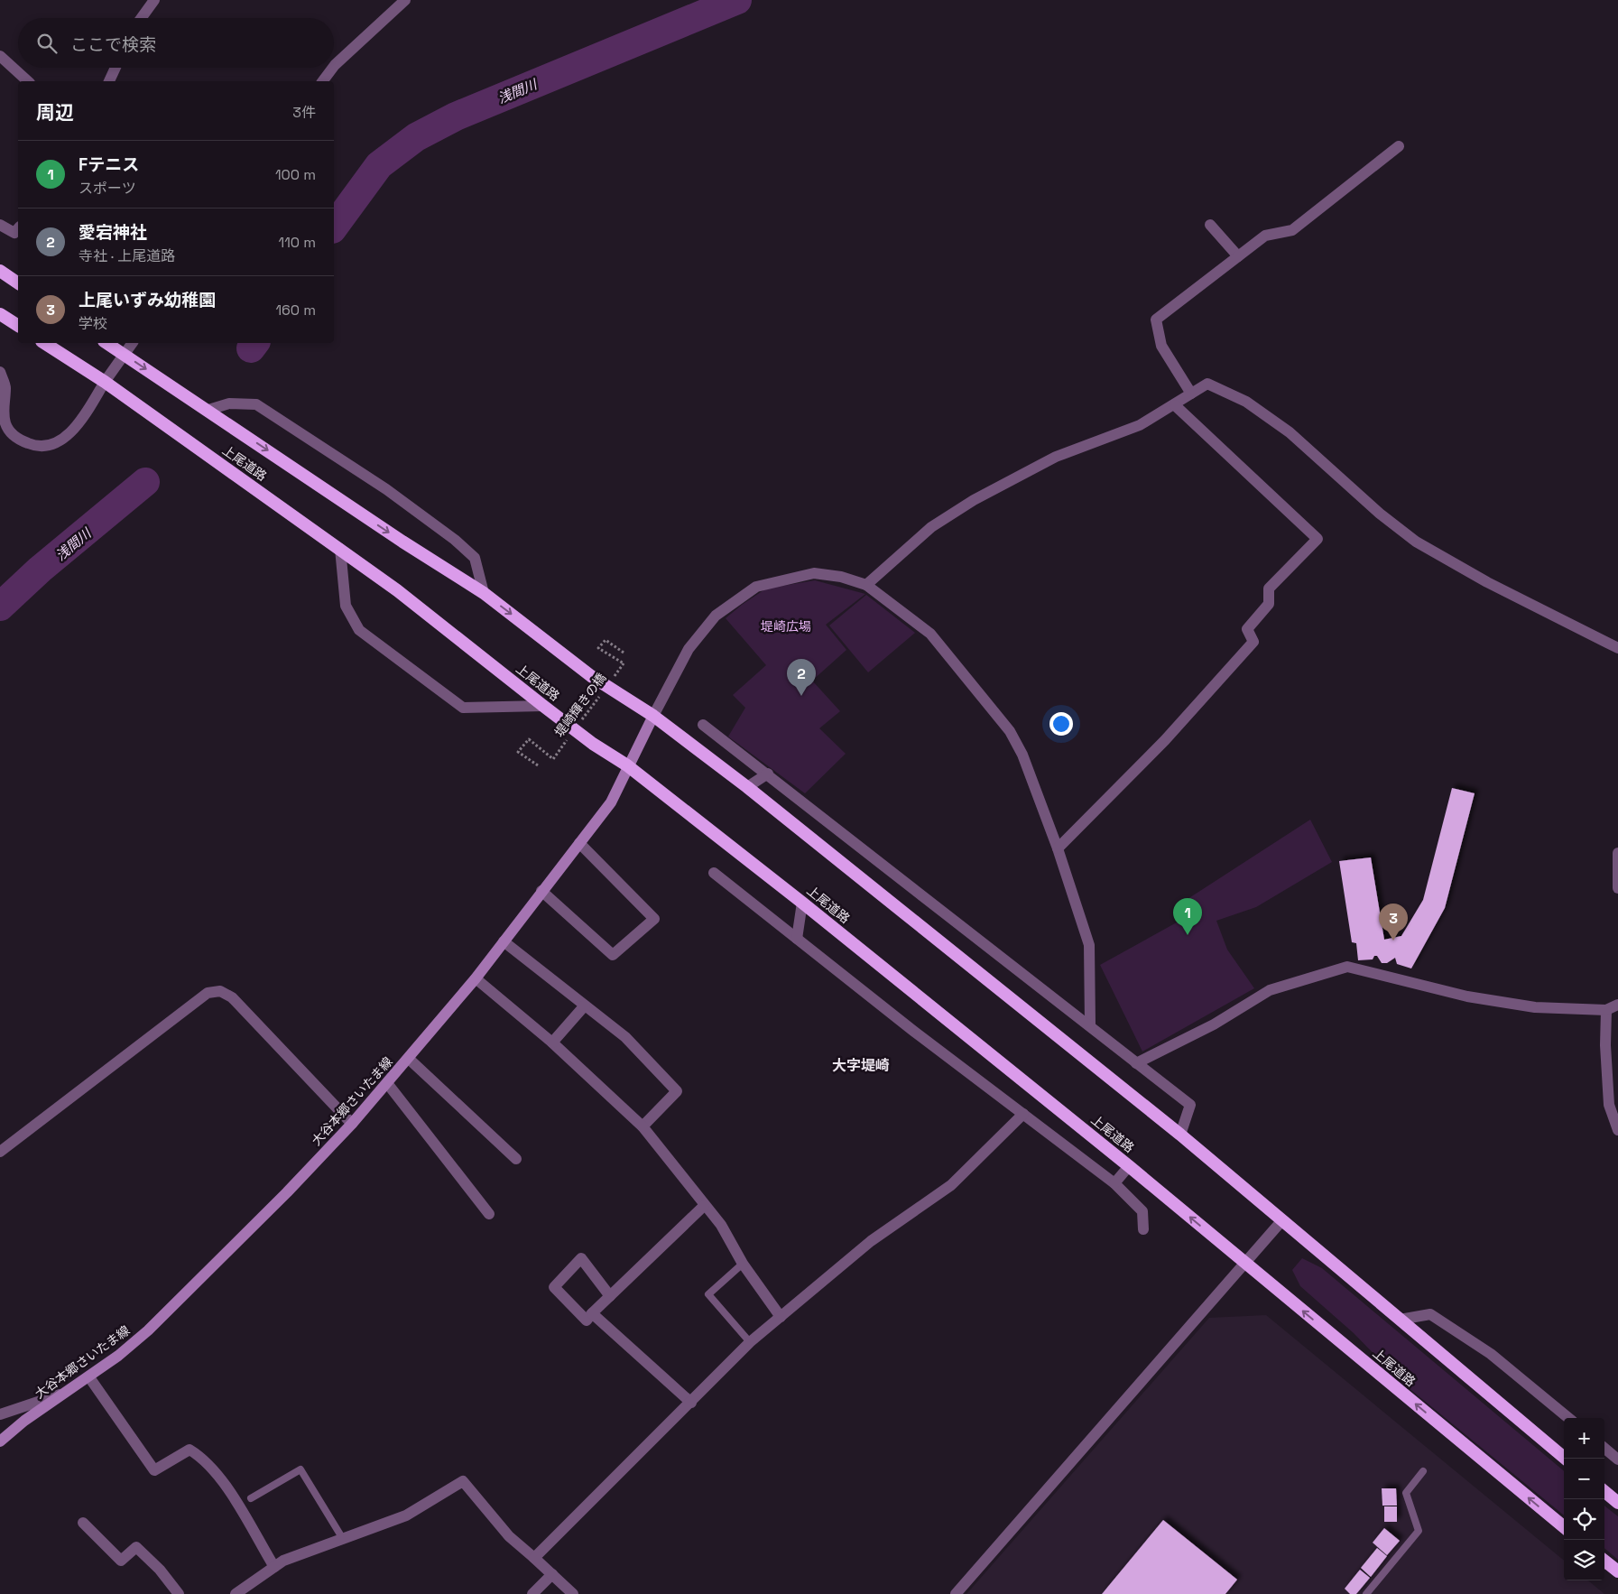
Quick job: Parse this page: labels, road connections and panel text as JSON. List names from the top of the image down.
{
  "streets": {
    "highway": ["上尾道路"],
    "main road": ["大谷本郷さいたま線"],
    "path": ["堤崎輝きの橋"]
  },
  "crossings": [
    ["上尾道路", "大谷本郷さいたま線"]
  ],
  "districts": ["大字堤崎"],
  "water": ["浅間川"],
  "parks": ["堤崎広場"],
  "page": {
    "search": "ここで検索",
    "heading": ["周辺", "3件"],
    "list": [
      {
        "mark": "1",
        "name": "Fテニス",
        "note": "スポーツ",
        "value": "100 m"
      },
      {
        "mark": "2",
        "name": "愛宕神社",
        "note": "寺社 · 上尾道路",
        "value": "110 m"
      },
      {
        "mark": "3",
        "name": "上尾いずみ幼稚園",
        "note": "学校",
        "value": "160 m"
      }
    ],
    "pins": ["2", "1", "3"],
    "map_buttons": ["+", "−"]
  }
}
